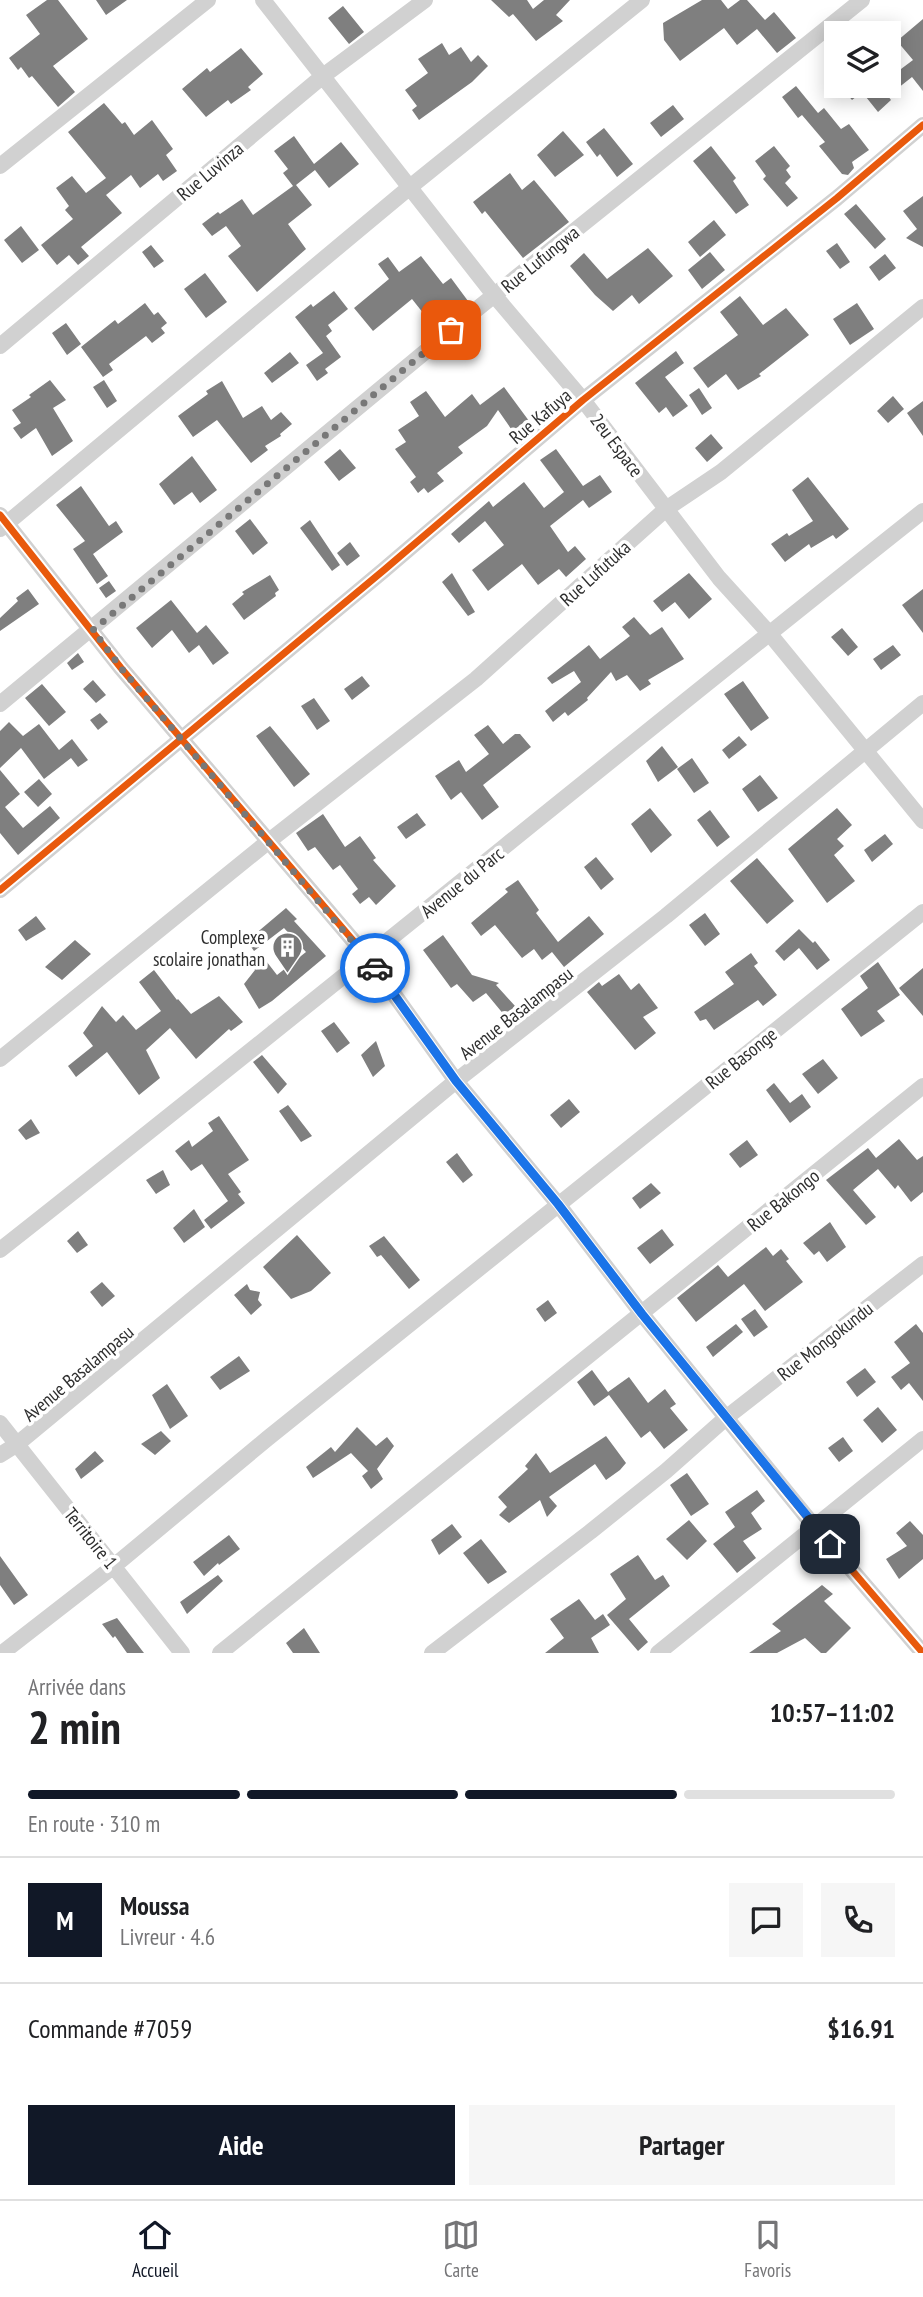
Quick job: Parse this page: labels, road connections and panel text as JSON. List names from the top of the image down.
{
  "streets": {
    "street": [
      "Rue Luvinza",
      "Rue Lufungwa",
      "Rue Kafuya",
      "2eu Espace",
      "Rue Lufutuka",
      "Avenue du Parc",
      "Avenue Basalampasu",
      "Rue Basonge",
      "Rue Bakongo",
      "Rue Mongokundu",
      "Territoire 1"
    ]
  },
  "crossings": [
    ["Rue Luvinza", "2eu Espace"],
    ["Rue Lufungwa", "2eu Espace"],
    ["Rue Kafuya", "2eu Espace"],
    ["2eu Espace", "Rue Lufutuka"],
    ["2eu Espace", "Avenue du Parc"],
    ["2eu Espace", "Avenue Basalampasu"],
    ["Avenue Basalampasu", "Territoire 1"],
    ["Rue Basonge", "Territoire 1"]
  ],
  "places": {
    "building": ["Complexe scolaire jonathan"]
  },
  "page": {
    "heading": ["2 min", "Arrivée dans", "10:57–11:02"],
    "panel": [
      "Moussa",
      "Livreur · 4.6",
      "Commande #7059",
      "$16.91"
    ],
    "bar": "En route · 310 m",
    "round": "M",
    "buttons": ["Aide", "Partager"],
    "tabs": ["Accueil", "Carte", "Favoris"]
  }
}
